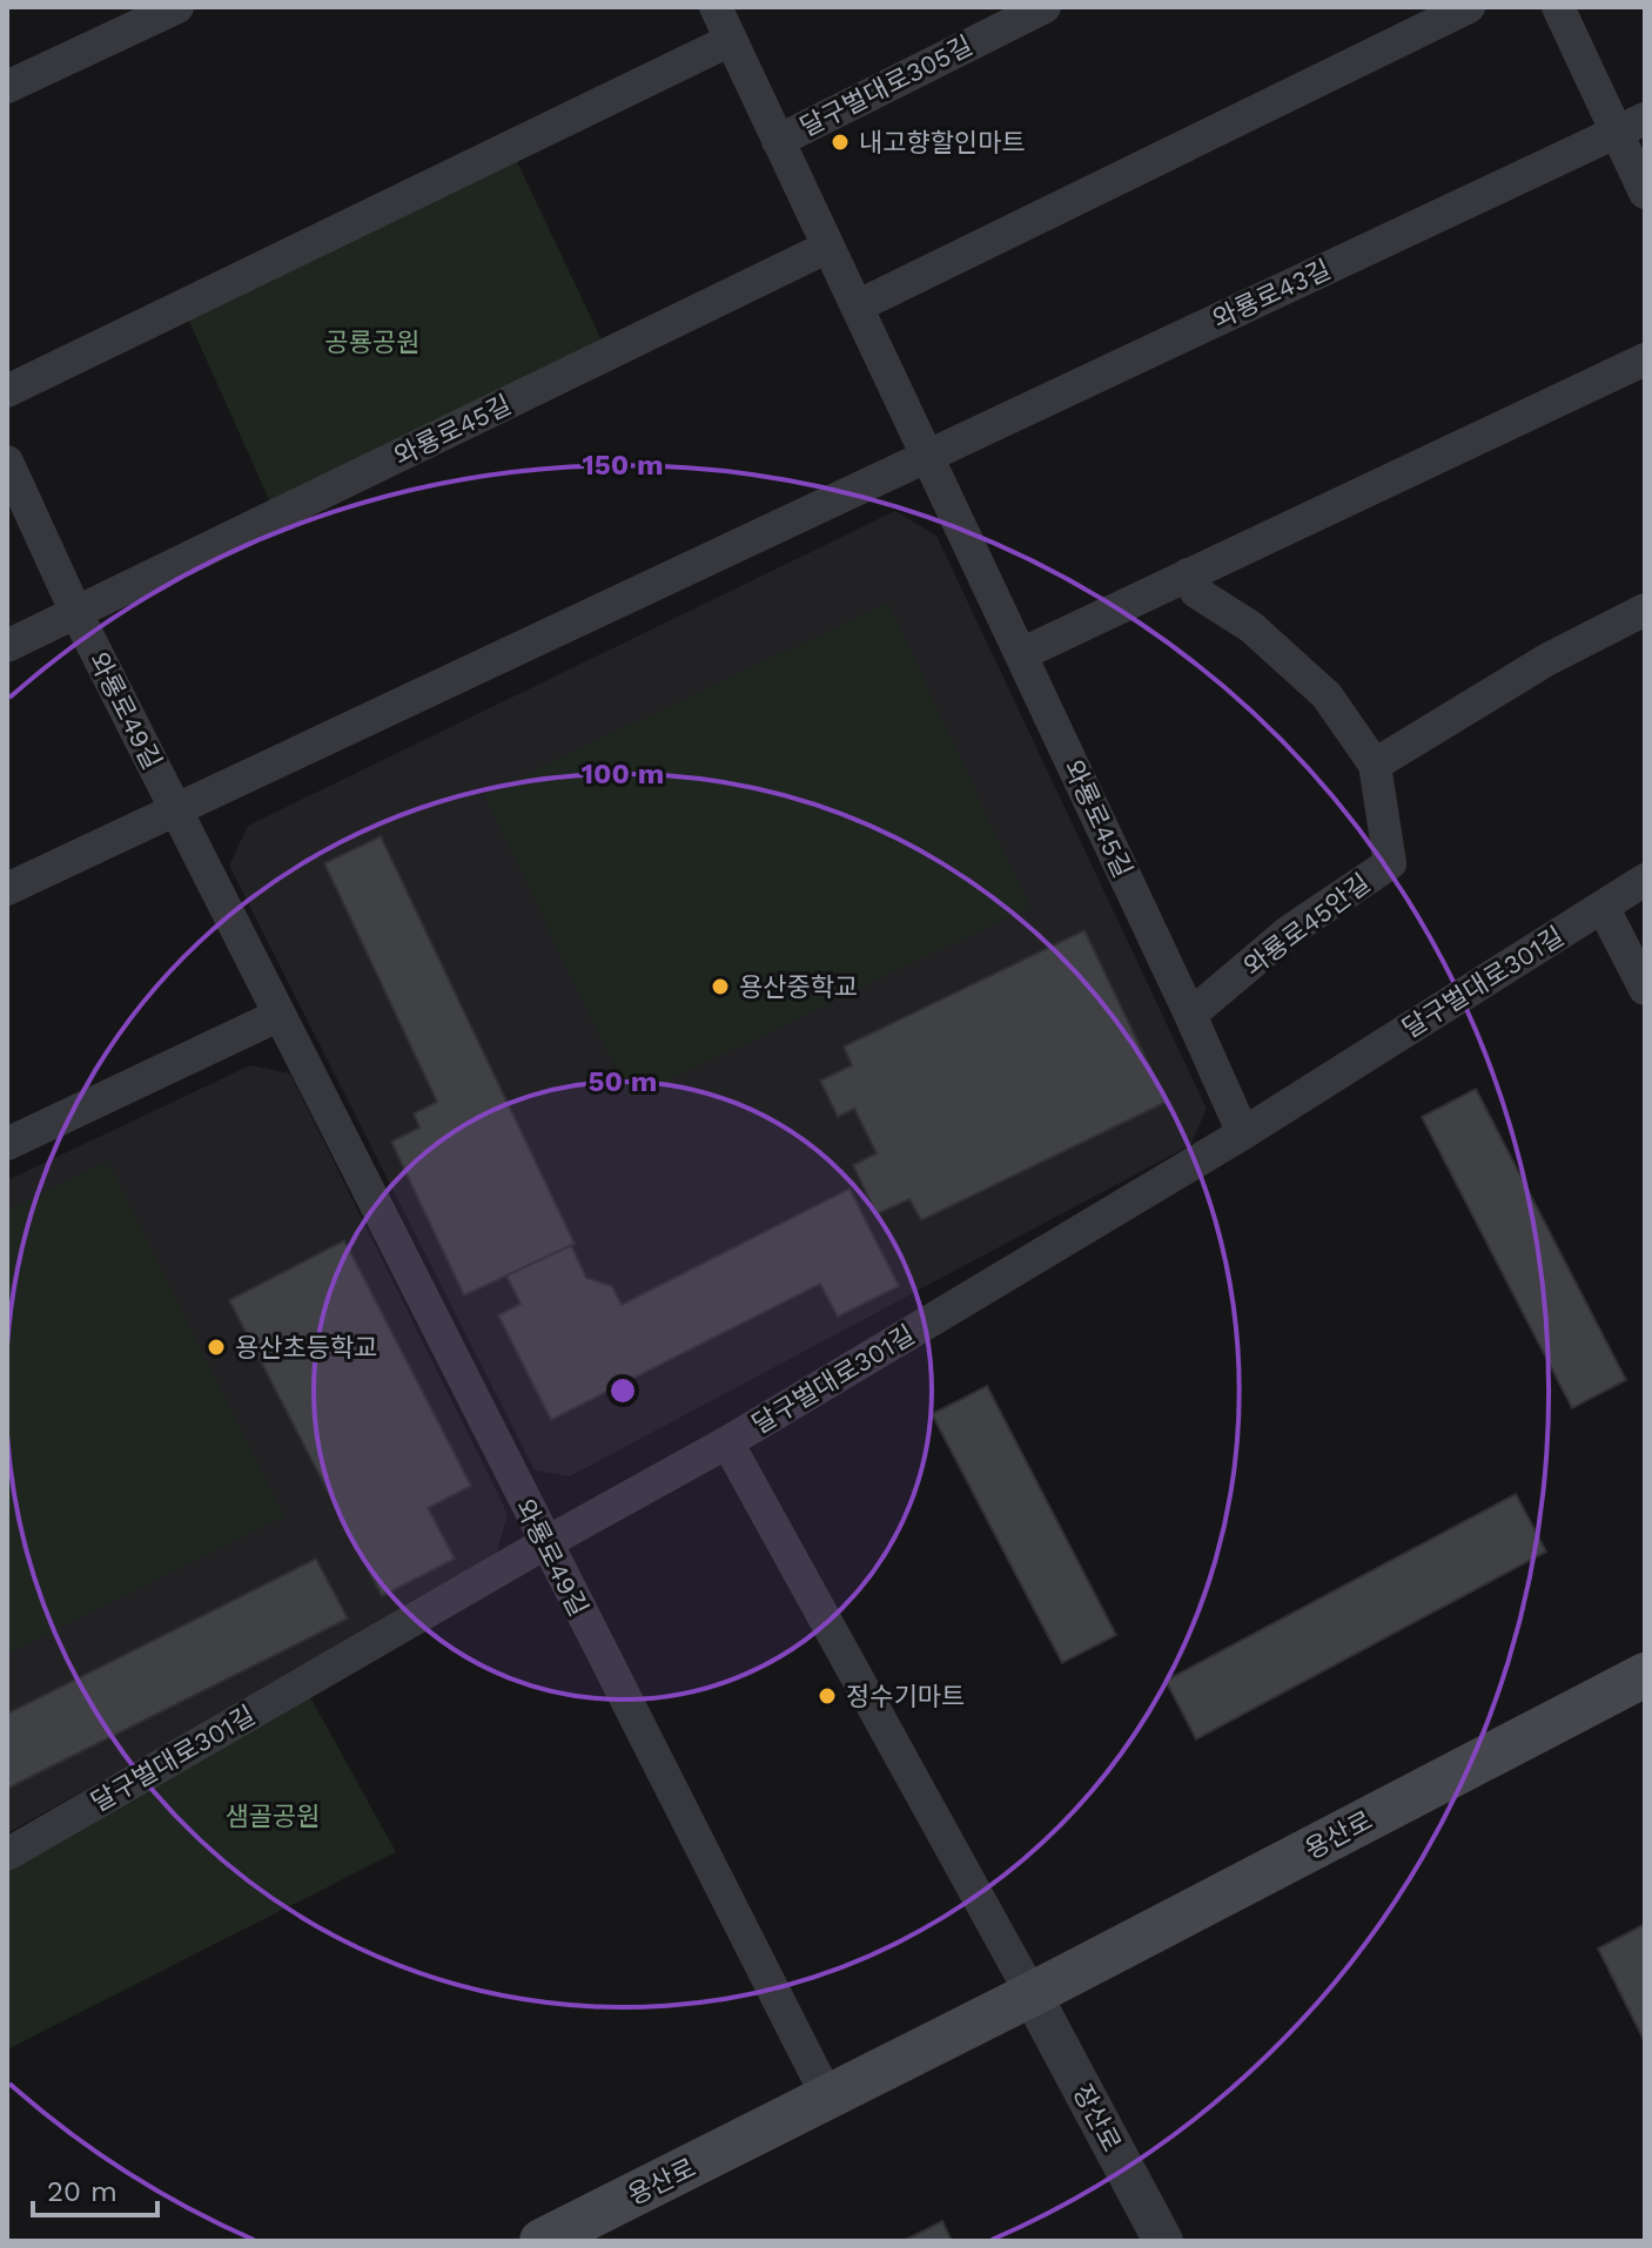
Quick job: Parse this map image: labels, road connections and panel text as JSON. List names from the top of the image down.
{
  "streets": {
    "main road": ["용산로"],
    "street": [
      "달구벌대로305길",
      "와룡로43길",
      "와룡로45길",
      "와룡로49길",
      "와룡로45안길",
      "달구벌대로301길",
      "장산로"
    ]
  },
  "crossings": [
    ["달구벌대로305길", "와룡로45길"],
    ["와룡로43길", "와룡로45길"],
    ["와룡로45길", "와룡로49길"],
    ["와룡로45길", "와룡로45안길"],
    ["와룡로45길", "달구벌대로301길"],
    ["와룡로49길", "달구벌대로301길"],
    ["와룡로49길", "용산로"],
    ["용산로", "장산로"]
  ],
  "parks": ["공룡공원", "샘골공원"],
  "places": [
    "내고향할인마트",
    "용산중학교",
    "용산초등학교",
    "정수기마트"
  ],
  "scale_bar": "20 m",
  "rings": ["150 m", "100 m", "50 m"]
}
